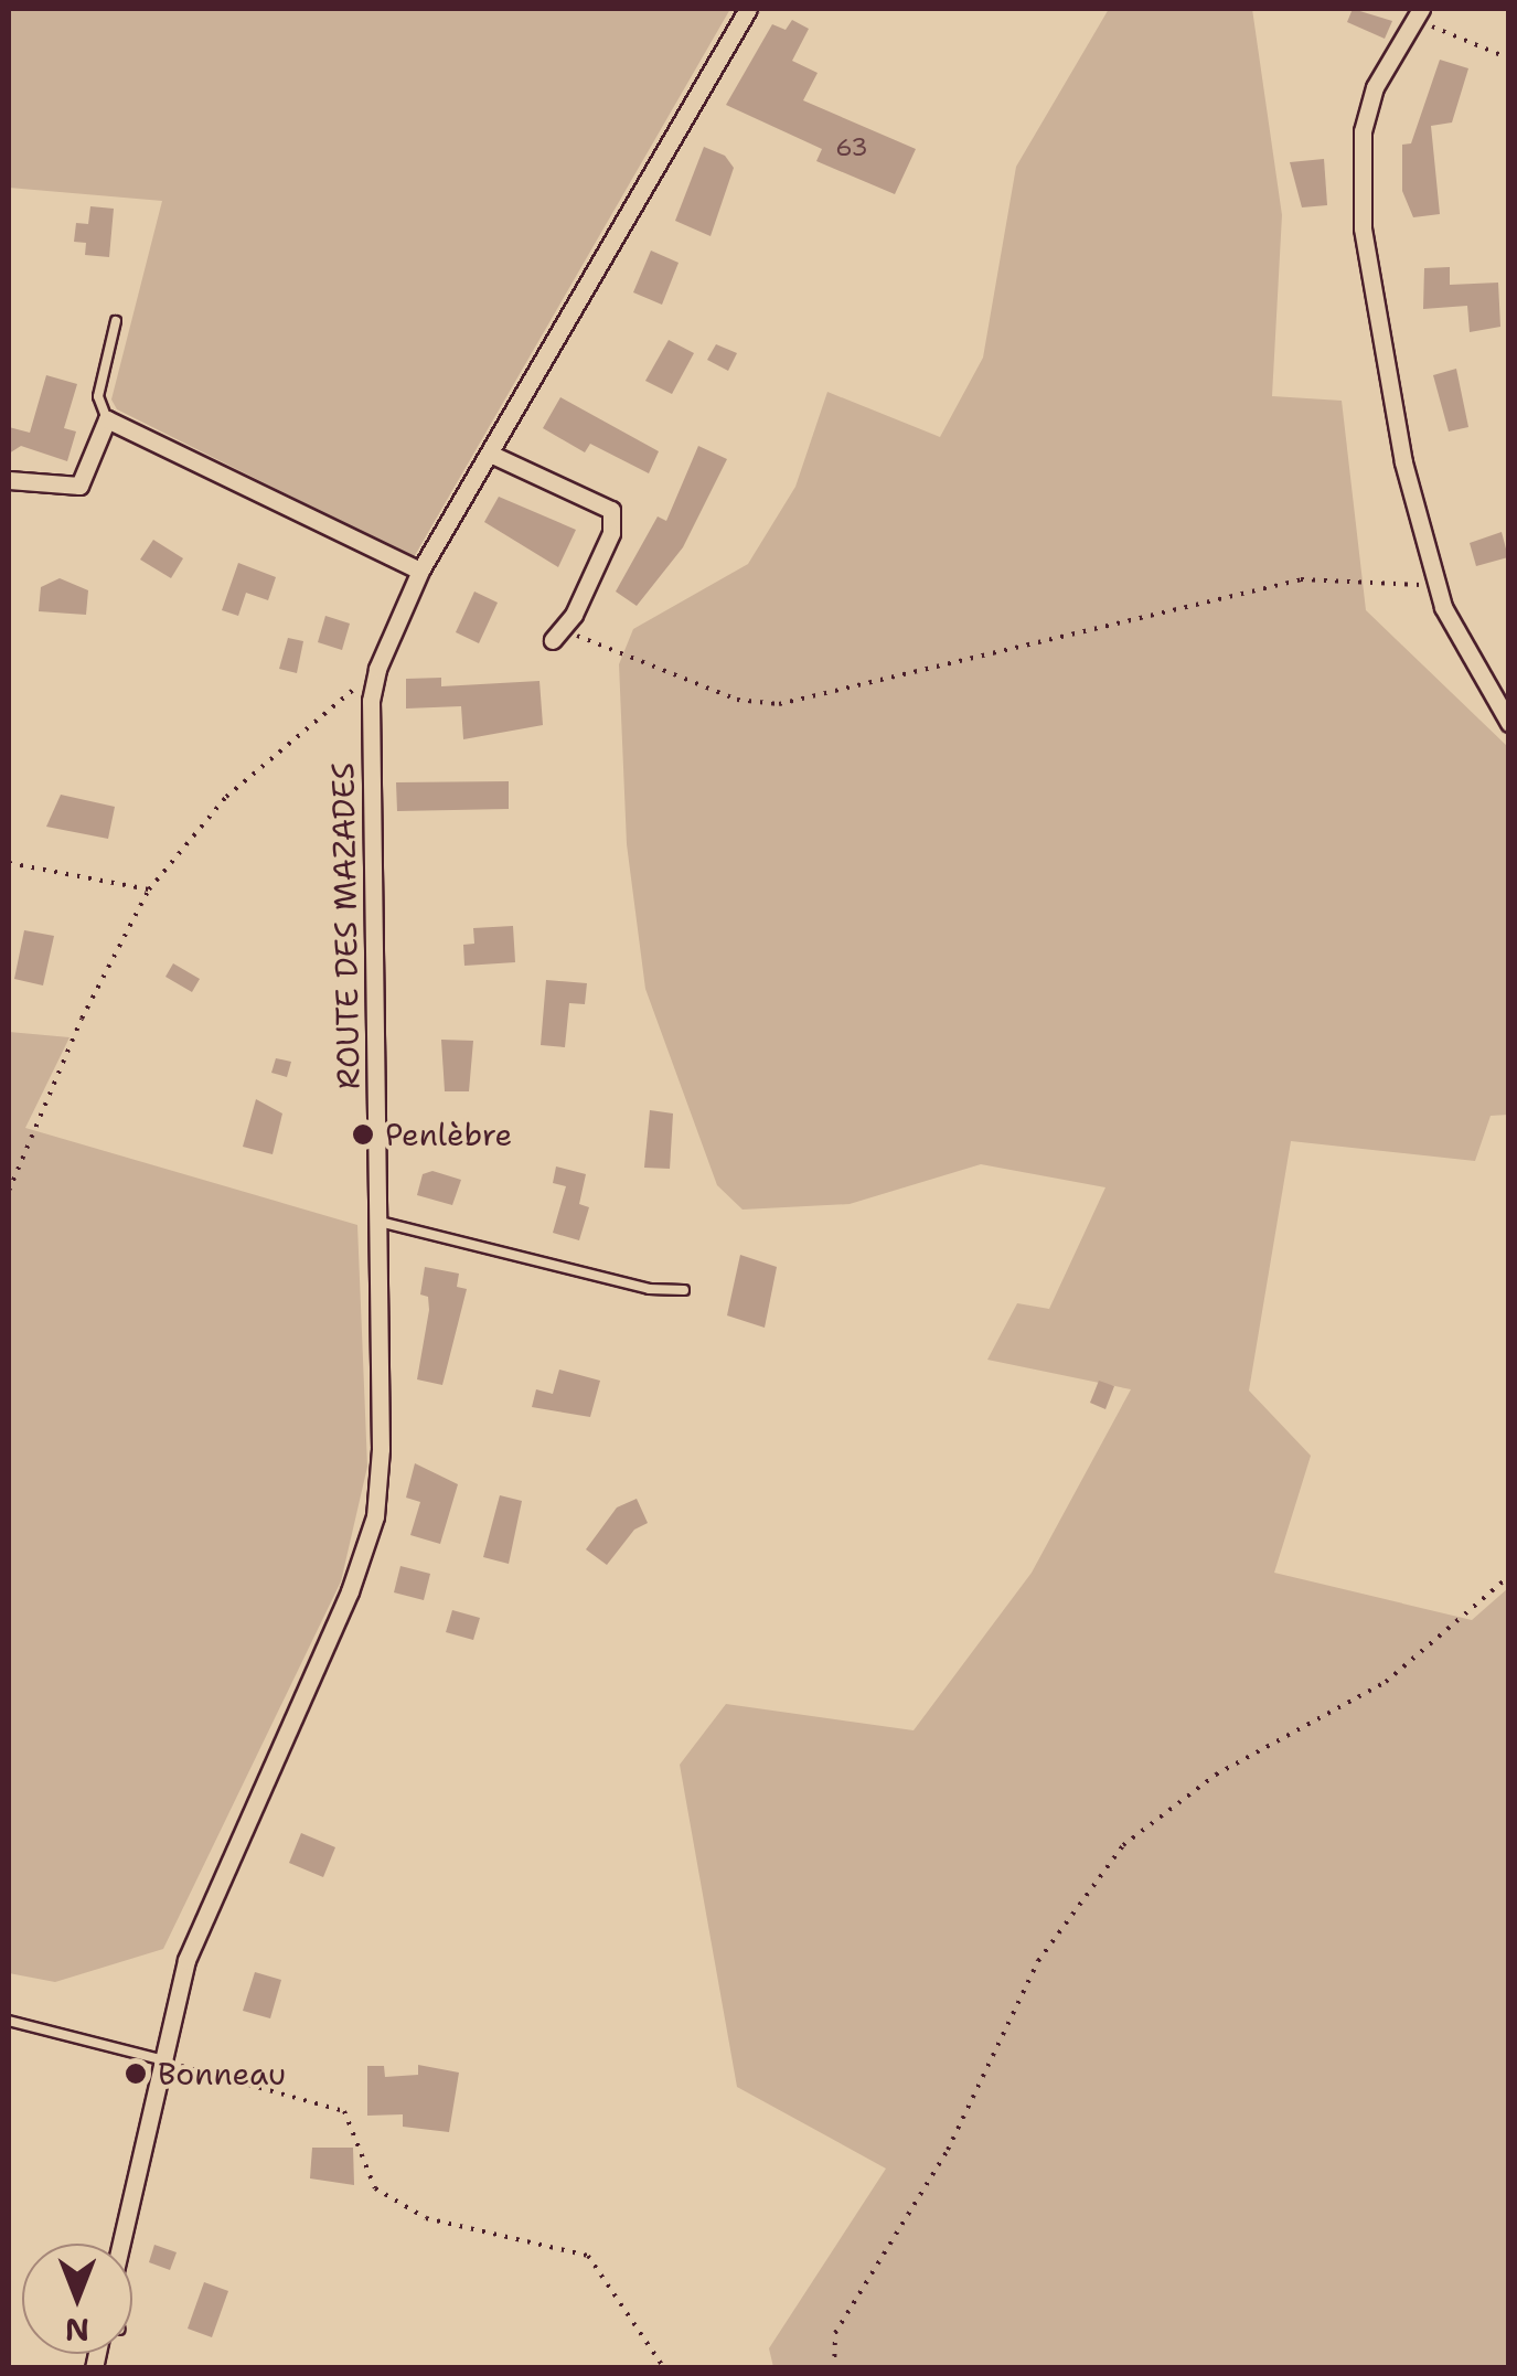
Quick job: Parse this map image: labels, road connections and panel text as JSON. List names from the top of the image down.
{
  "streets": {
    "street": ["ROUTE DES MAZADES"]
  },
  "places": ["Penlèbre", "Bonneau"],
  "house_numbers": ["63"],
  "north": "bottom"
}
